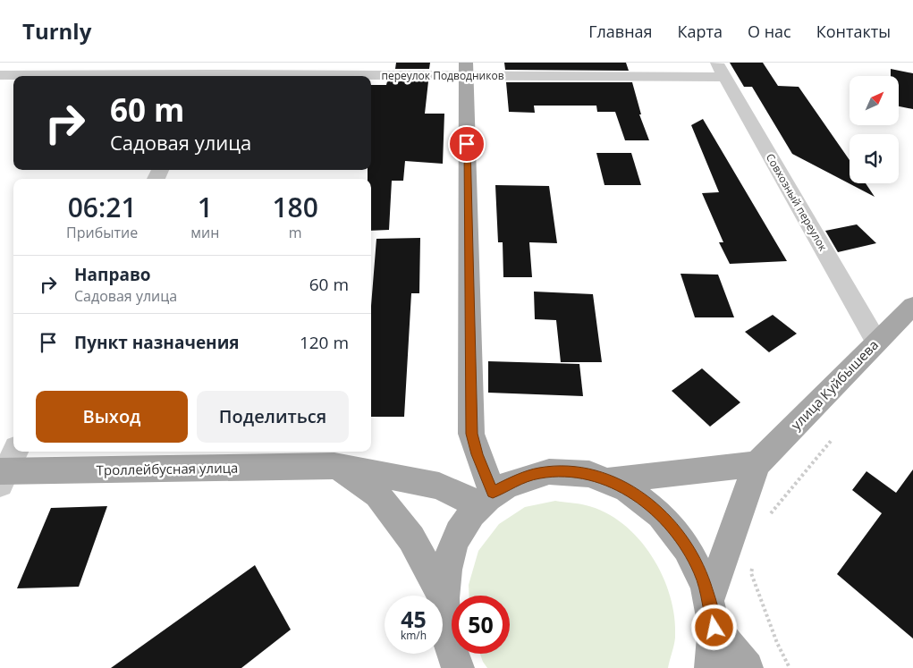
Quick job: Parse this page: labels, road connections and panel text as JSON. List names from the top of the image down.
{
  "streets": {
    "main road": ["улица Куйбышева", "Троллейбусная улица"],
    "street": ["переулок Подводников", "Совхозный переулок"]
  },
  "crossings": [
    ["переулок Подводников", "Совхозный переулок"],
    ["Совхозный переулок", "улица Куйбышева"]
  ],
  "north": "top right",
  "page": {
    "header": "Turnly",
    "nav": [
      "Главная",
      "Карта",
      "О нас",
      "Контакты"
    ],
    "turn": ["60 m", "Садовая улица"],
    "eta": [
      "06:21",
      "Прибытие",
      "1",
      "мин",
      "180",
      "m"
    ],
    "list": [
      {
        "name": "Направо",
        "note": "Садовая улица",
        "value": "60 m"
      },
      {
        "name": "Пункт назначения",
        "value": "120 m"
      }
    ],
    "buttons": ["Выход", "Поделиться"],
    "speed": "45 km/h",
    "limit": "50"
  }
}
